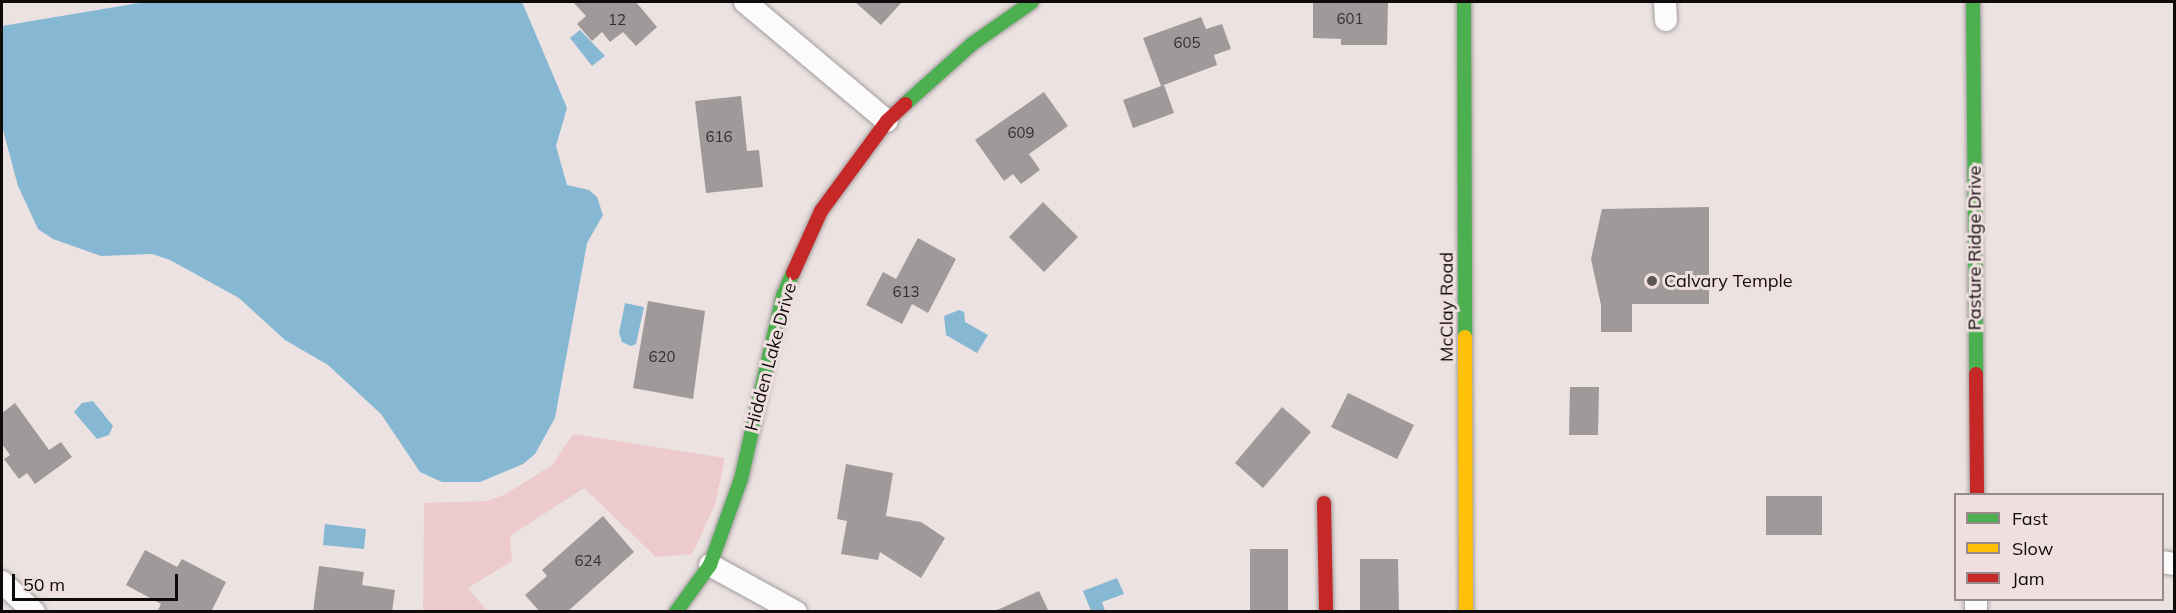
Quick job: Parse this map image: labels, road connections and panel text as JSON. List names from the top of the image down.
{
  "streets": {
    "street": ["Pasture Ridge Drive", "McClay Road", "Hidden Lake Drive"]
  },
  "places": ["Calvary Temple"],
  "house_numbers": [
    "601",
    "12",
    "605",
    "609",
    "616",
    "613",
    "620",
    "624"
  ],
  "legend": ["Fast", "Slow", "Jam"],
  "scale_bar": "50 m"
}
